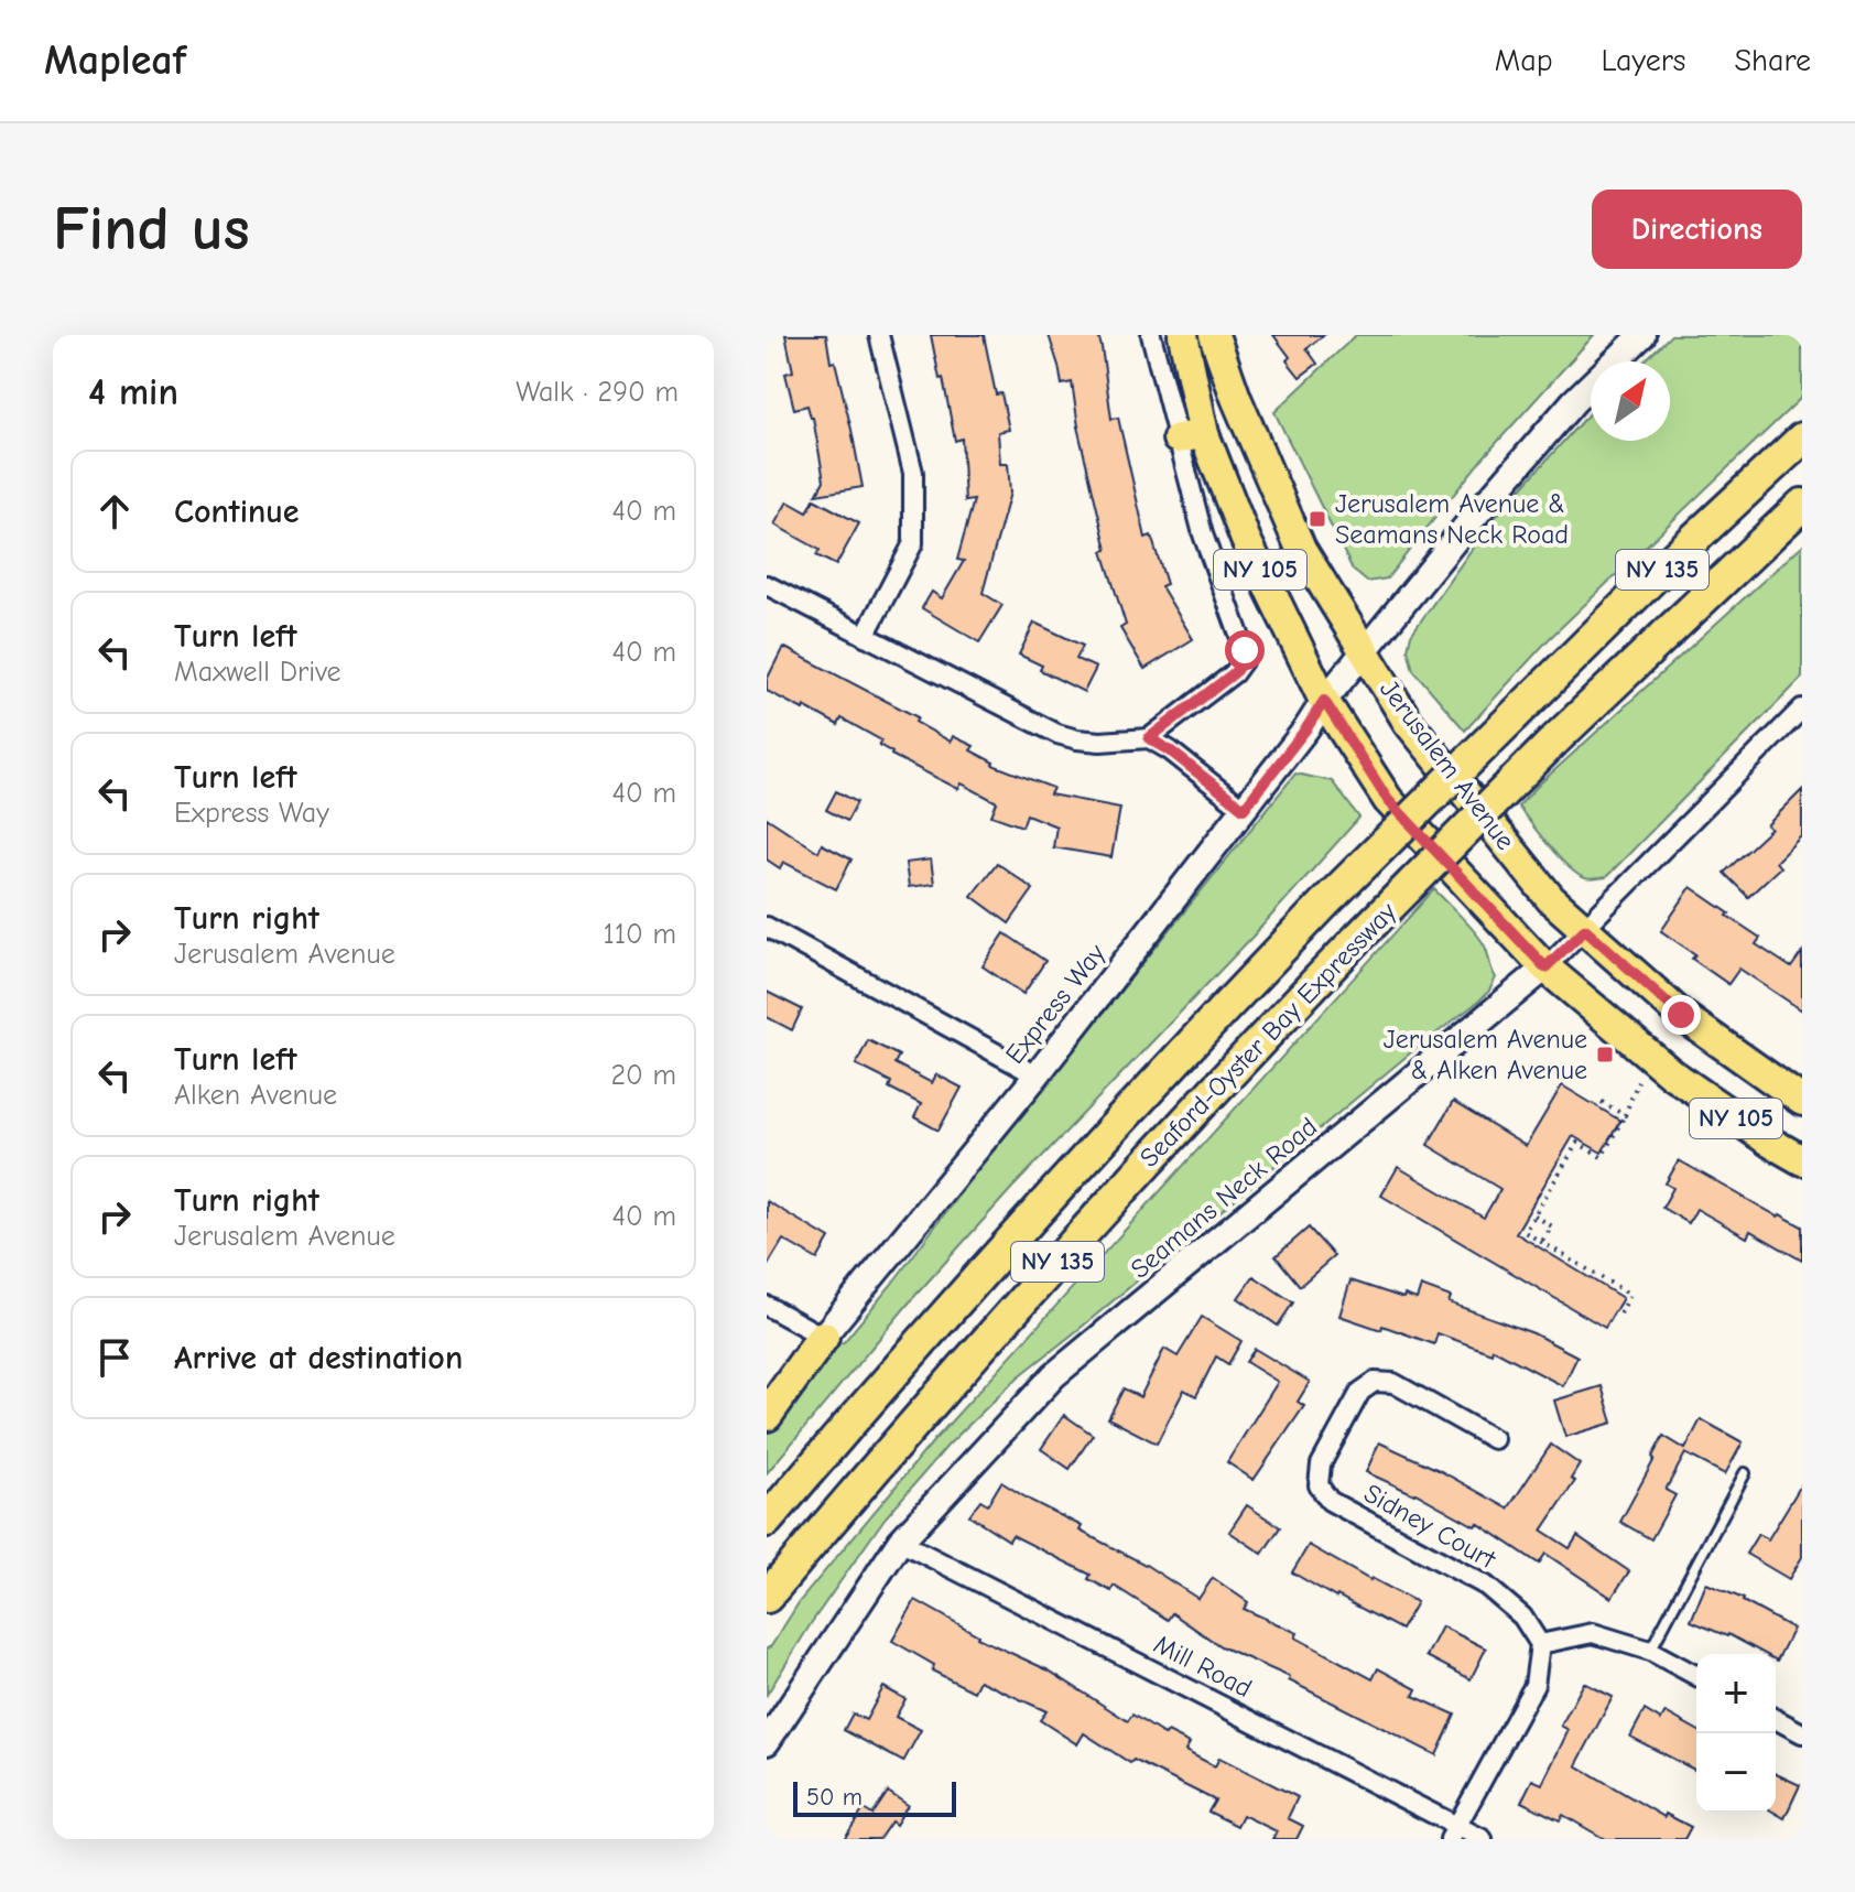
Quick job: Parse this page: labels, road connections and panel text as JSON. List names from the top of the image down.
{
  "streets": {
    "highway": ["NY 135", "Seaford-Oyster Bay Expressway"],
    "main road": [
      "NY 105",
      "Jerusalem Avenue",
      "Express Way",
      "Seamans Neck Road"
    ],
    "street": ["Sidney Court", "Mill Road"]
  },
  "crossings": [
    ["NY 105", "Express Way"],
    ["NY 105", "Seamans Neck Road"],
    ["Seamans Neck Road", "Mill Road"]
  ],
  "places": {
    "transit": ["Jerusalem Avenue & Seamans Neck Road", "Jerusalem Avenue & Alken Avenue"]
  },
  "scale_bar": "50 m",
  "north": "top right",
  "page": {
    "header": "Mapleaf",
    "nav": ["Map", "Layers", "Share"],
    "buttons": "Directions",
    "title": "Find us",
    "heading": ["4 min", "Walk · 290 m"],
    "list": [
      ["Continue", "40 m"],
      ["Turn left", "Maxwell Drive", "40 m"],
      ["Turn left", "Express Way", "40 m"],
      ["Turn right", "Jerusalem Avenue", "110 m"],
      ["Turn left", "Alken Avenue", "20 m"],
      ["Turn right", "Jerusalem Avenue", "40 m"],
      "Arrive at destination"
    ],
    "map_buttons": ["+", "−"],
    "scale": "50 m"
  }
}
